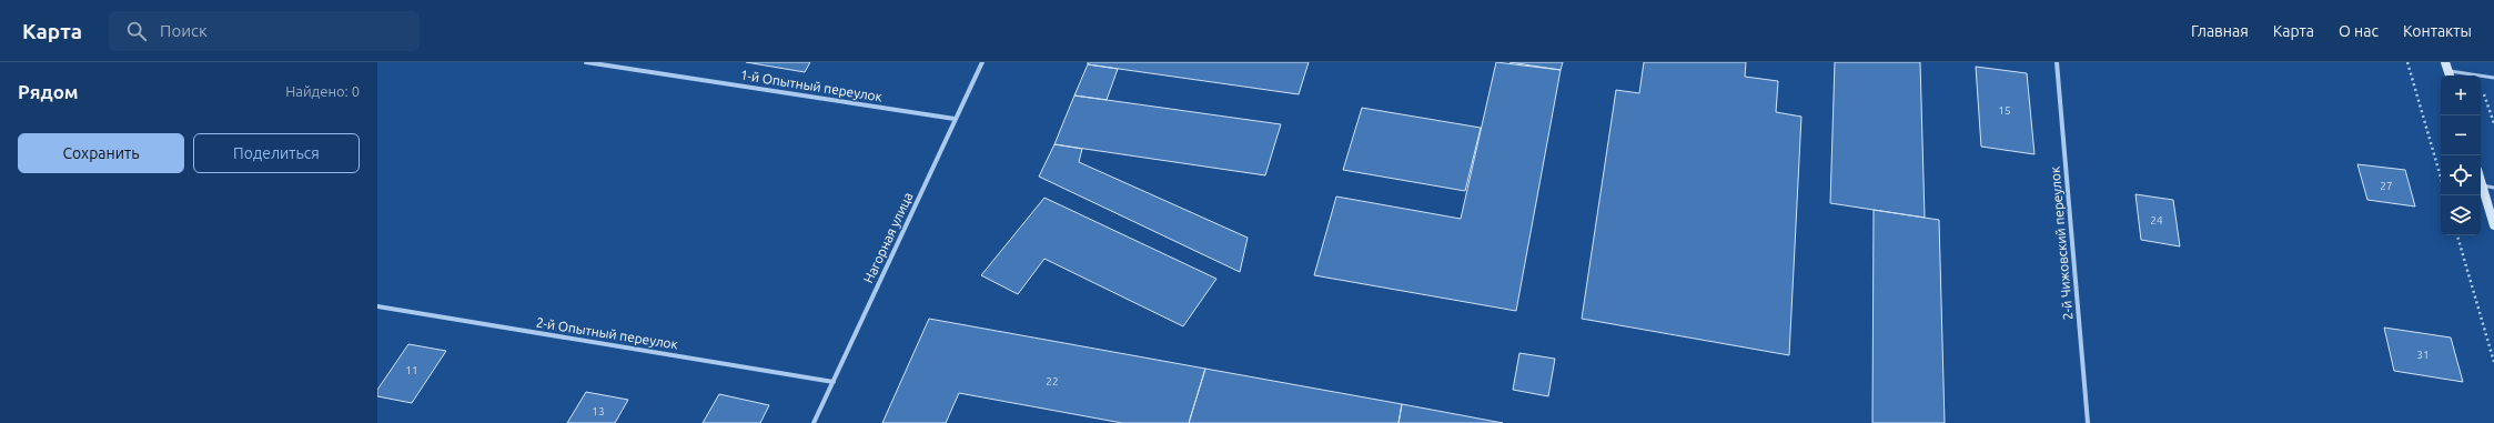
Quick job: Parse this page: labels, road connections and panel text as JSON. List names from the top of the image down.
{
  "streets": {
    "street": [
      "1-й Опытный переулок",
      "Нагорная улица",
      "2-й Чижовский переулок",
      "2-й Опытный переулок"
    ]
  },
  "crossings": [
    ["1-й Опытный переулок", "Нагорная улица"],
    ["Нагорная улица", "2-й Опытный переулок"]
  ],
  "house_numbers": [
    "15",
    "27",
    "24",
    "31",
    "11",
    "22",
    "13"
  ],
  "page": {
    "header": "Карта",
    "search": "Поиск",
    "nav": [
      "Главная",
      "Карта",
      "О нас",
      "Контакты"
    ],
    "heading": ["Рядом", "Найдено: 0"],
    "map_buttons": ["+", "−"],
    "buttons": ["Сохранить", "Поделиться"]
  }
}
